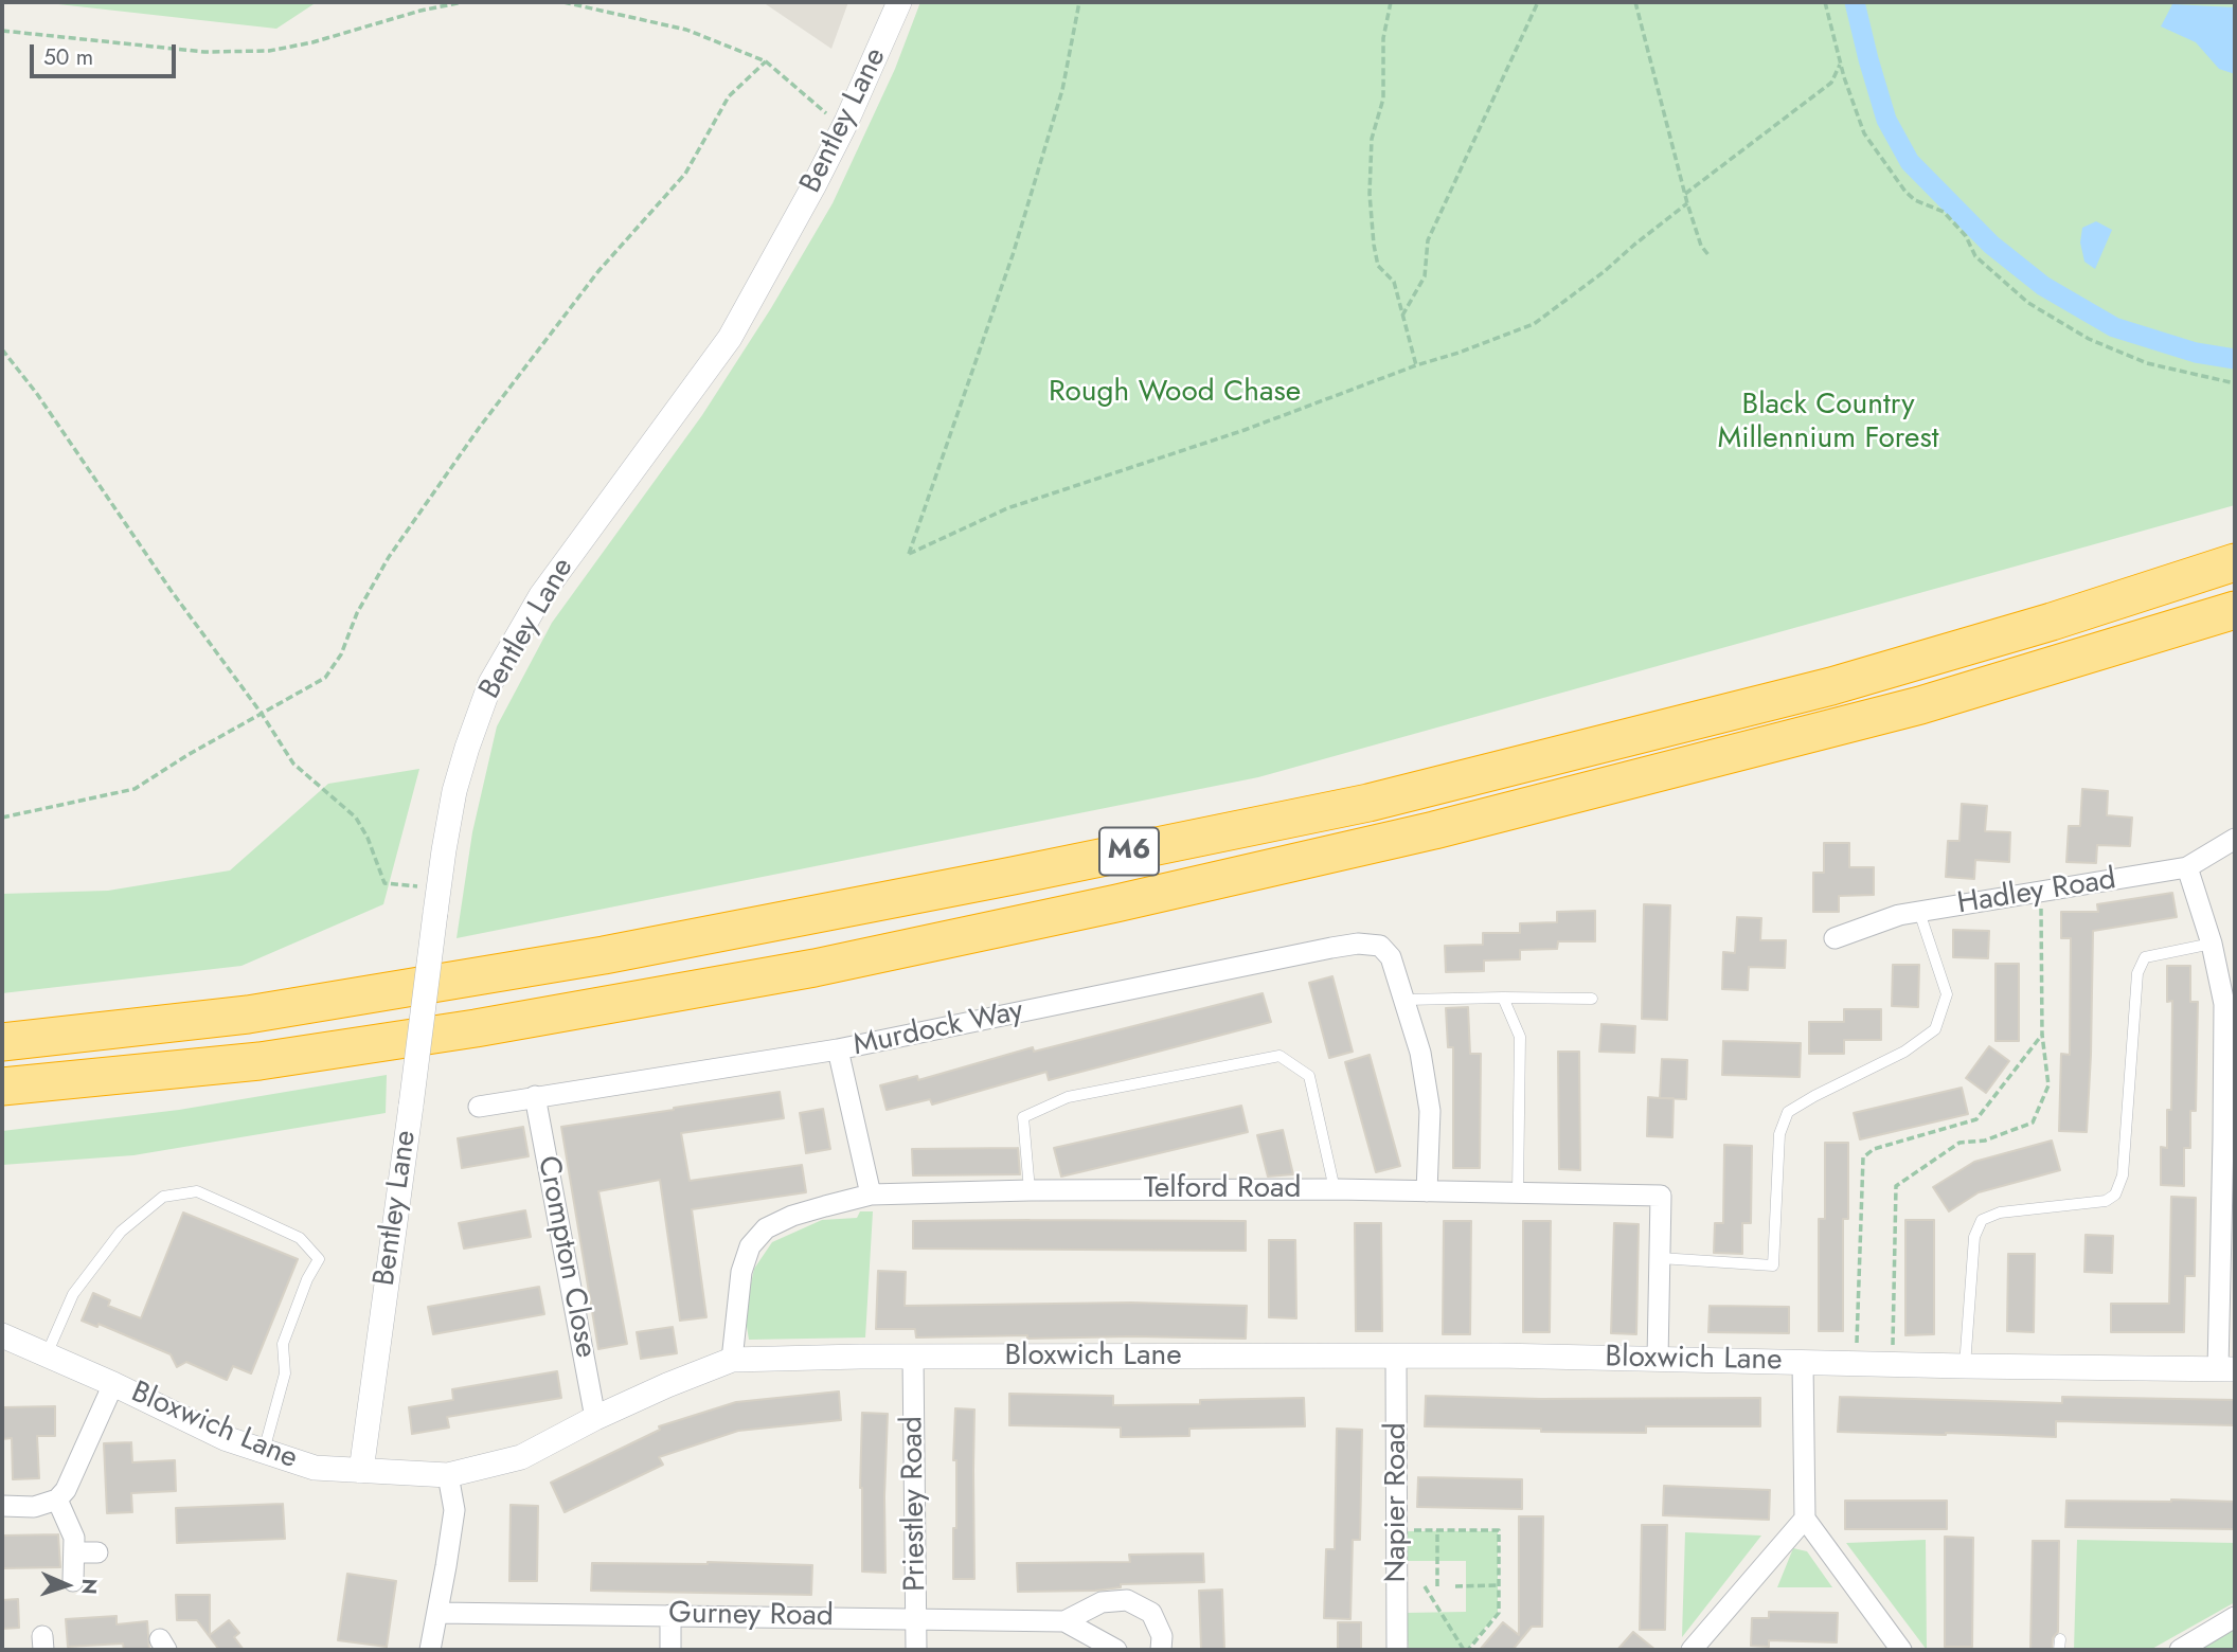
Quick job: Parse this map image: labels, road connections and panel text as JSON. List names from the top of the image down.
{
  "streets": {
    "highway": ["M6"],
    "street": [
      "Bentley Lane",
      "Hadley Road",
      "Murdock Way",
      "Telford Road",
      "Crompton Close",
      "Bloxwich Lane",
      "Napier Road",
      "Priestley Road",
      "Gurney Road"
    ]
  },
  "crossings": [
    ["Bentley Lane", "Bloxwich Lane"],
    ["Murdock Way", "Crompton Close"],
    ["Telford Road", "Bloxwich Lane"],
    ["Crompton Close", "Bloxwich Lane"],
    ["Bloxwich Lane", "Napier Road"],
    ["Bloxwich Lane", "Priestley Road"],
    ["Priestley Road", "Gurney Road"]
  ],
  "parks": ["Rough Wood Chase", "Black Country Millennium Forest"],
  "scale_bar": "50 m",
  "north": "right"
}
